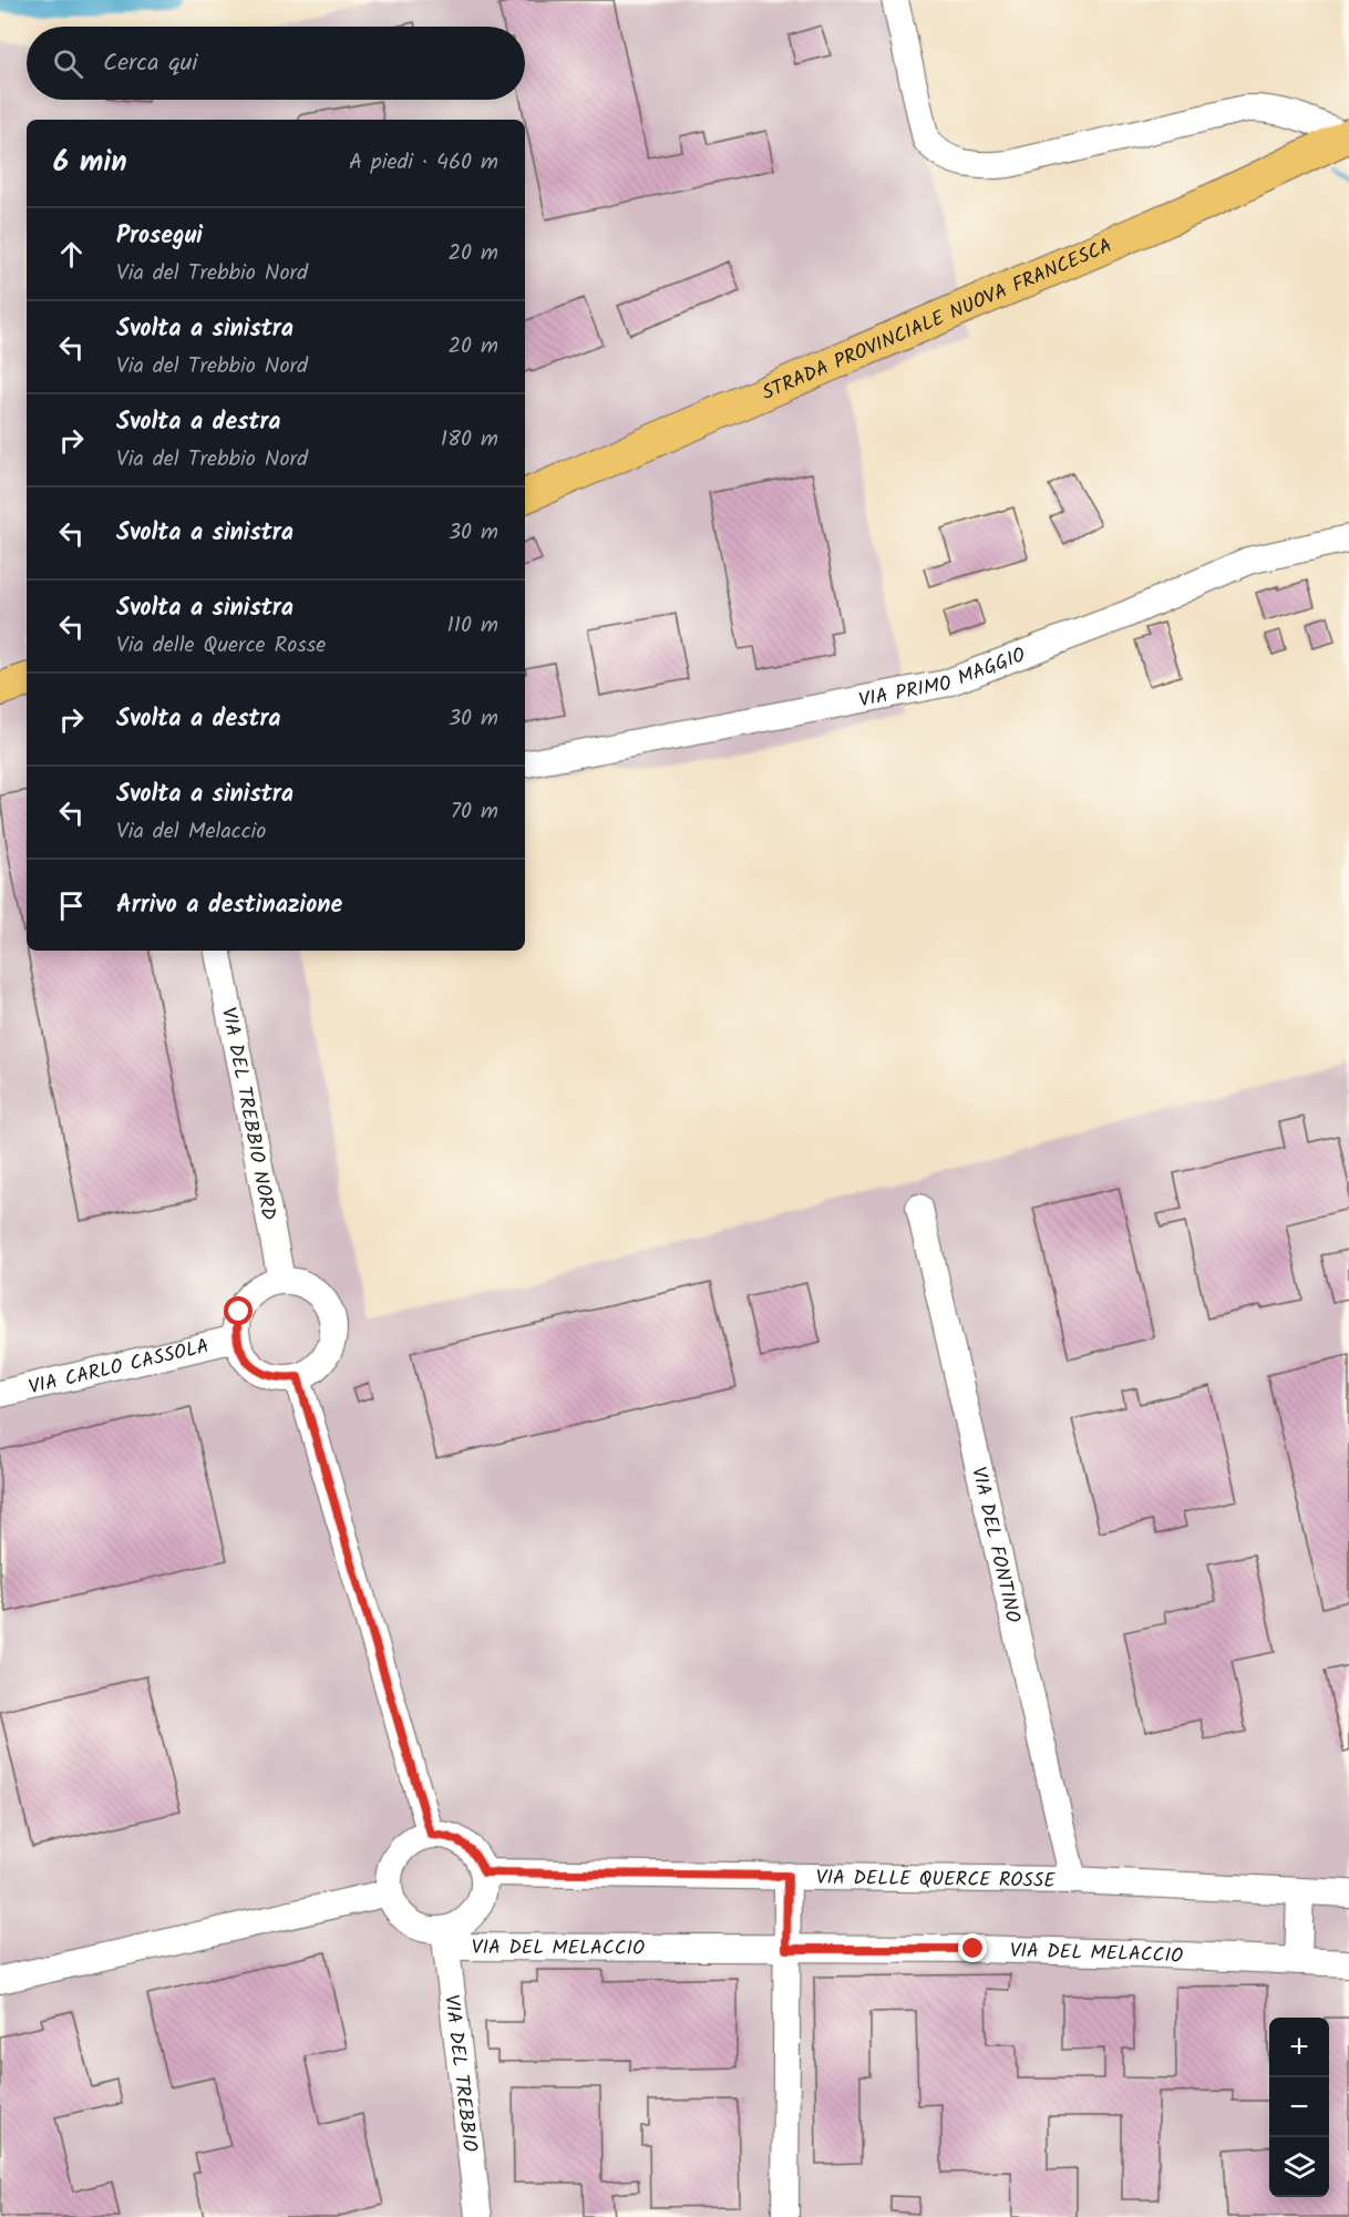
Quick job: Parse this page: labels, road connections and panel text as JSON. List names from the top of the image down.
{
  "streets": {
    "main road": ["STRADA PROVINCIALE NUOVA FRANCESCA"],
    "street": [
      "VIA PRIMO MAGGIO",
      "VIA DEL TREBBIO NORD",
      "VIA CARLO CASSOLA",
      "VIA DEL FONTINO",
      "VIA DELLE QUERCE ROSSE",
      "VIA DEL MELACCIO",
      "VIA DEL TREBBIO"
    ]
  },
  "crossings": [
    ["VIA DEL TREBBIO NORD", "VIA CARLO CASSOLA"],
    ["VIA DEL FONTINO", "VIA DELLE QUERCE ROSSE"],
    ["VIA DELLE QUERCE ROSSE", "VIA DEL MELACCIO"],
    ["VIA DELLE QUERCE ROSSE", "VIA DEL TREBBIO"],
    ["VIA DEL MELACCIO", "VIA DEL TREBBIO"]
  ],
  "page": {
    "search": "Cerca qui",
    "heading": ["6 min", "A piedi · 460 m"],
    "list": [
      ["Prosegui", "Via del Trebbio Nord", "20 m"],
      ["Svolta a sinistra", "Via del Trebbio Nord", "20 m"],
      ["Svolta a destra", "Via del Trebbio Nord", "180 m"],
      ["Svolta a sinistra", "30 m"],
      ["Svolta a sinistra", "Via delle Querce Rosse", "110 m"],
      ["Svolta a destra", "30 m"],
      ["Svolta a sinistra", "Via del Melaccio", "70 m"],
      "Arrivo a destinazione"
    ],
    "map_buttons": ["+", "−"]
  }
}
